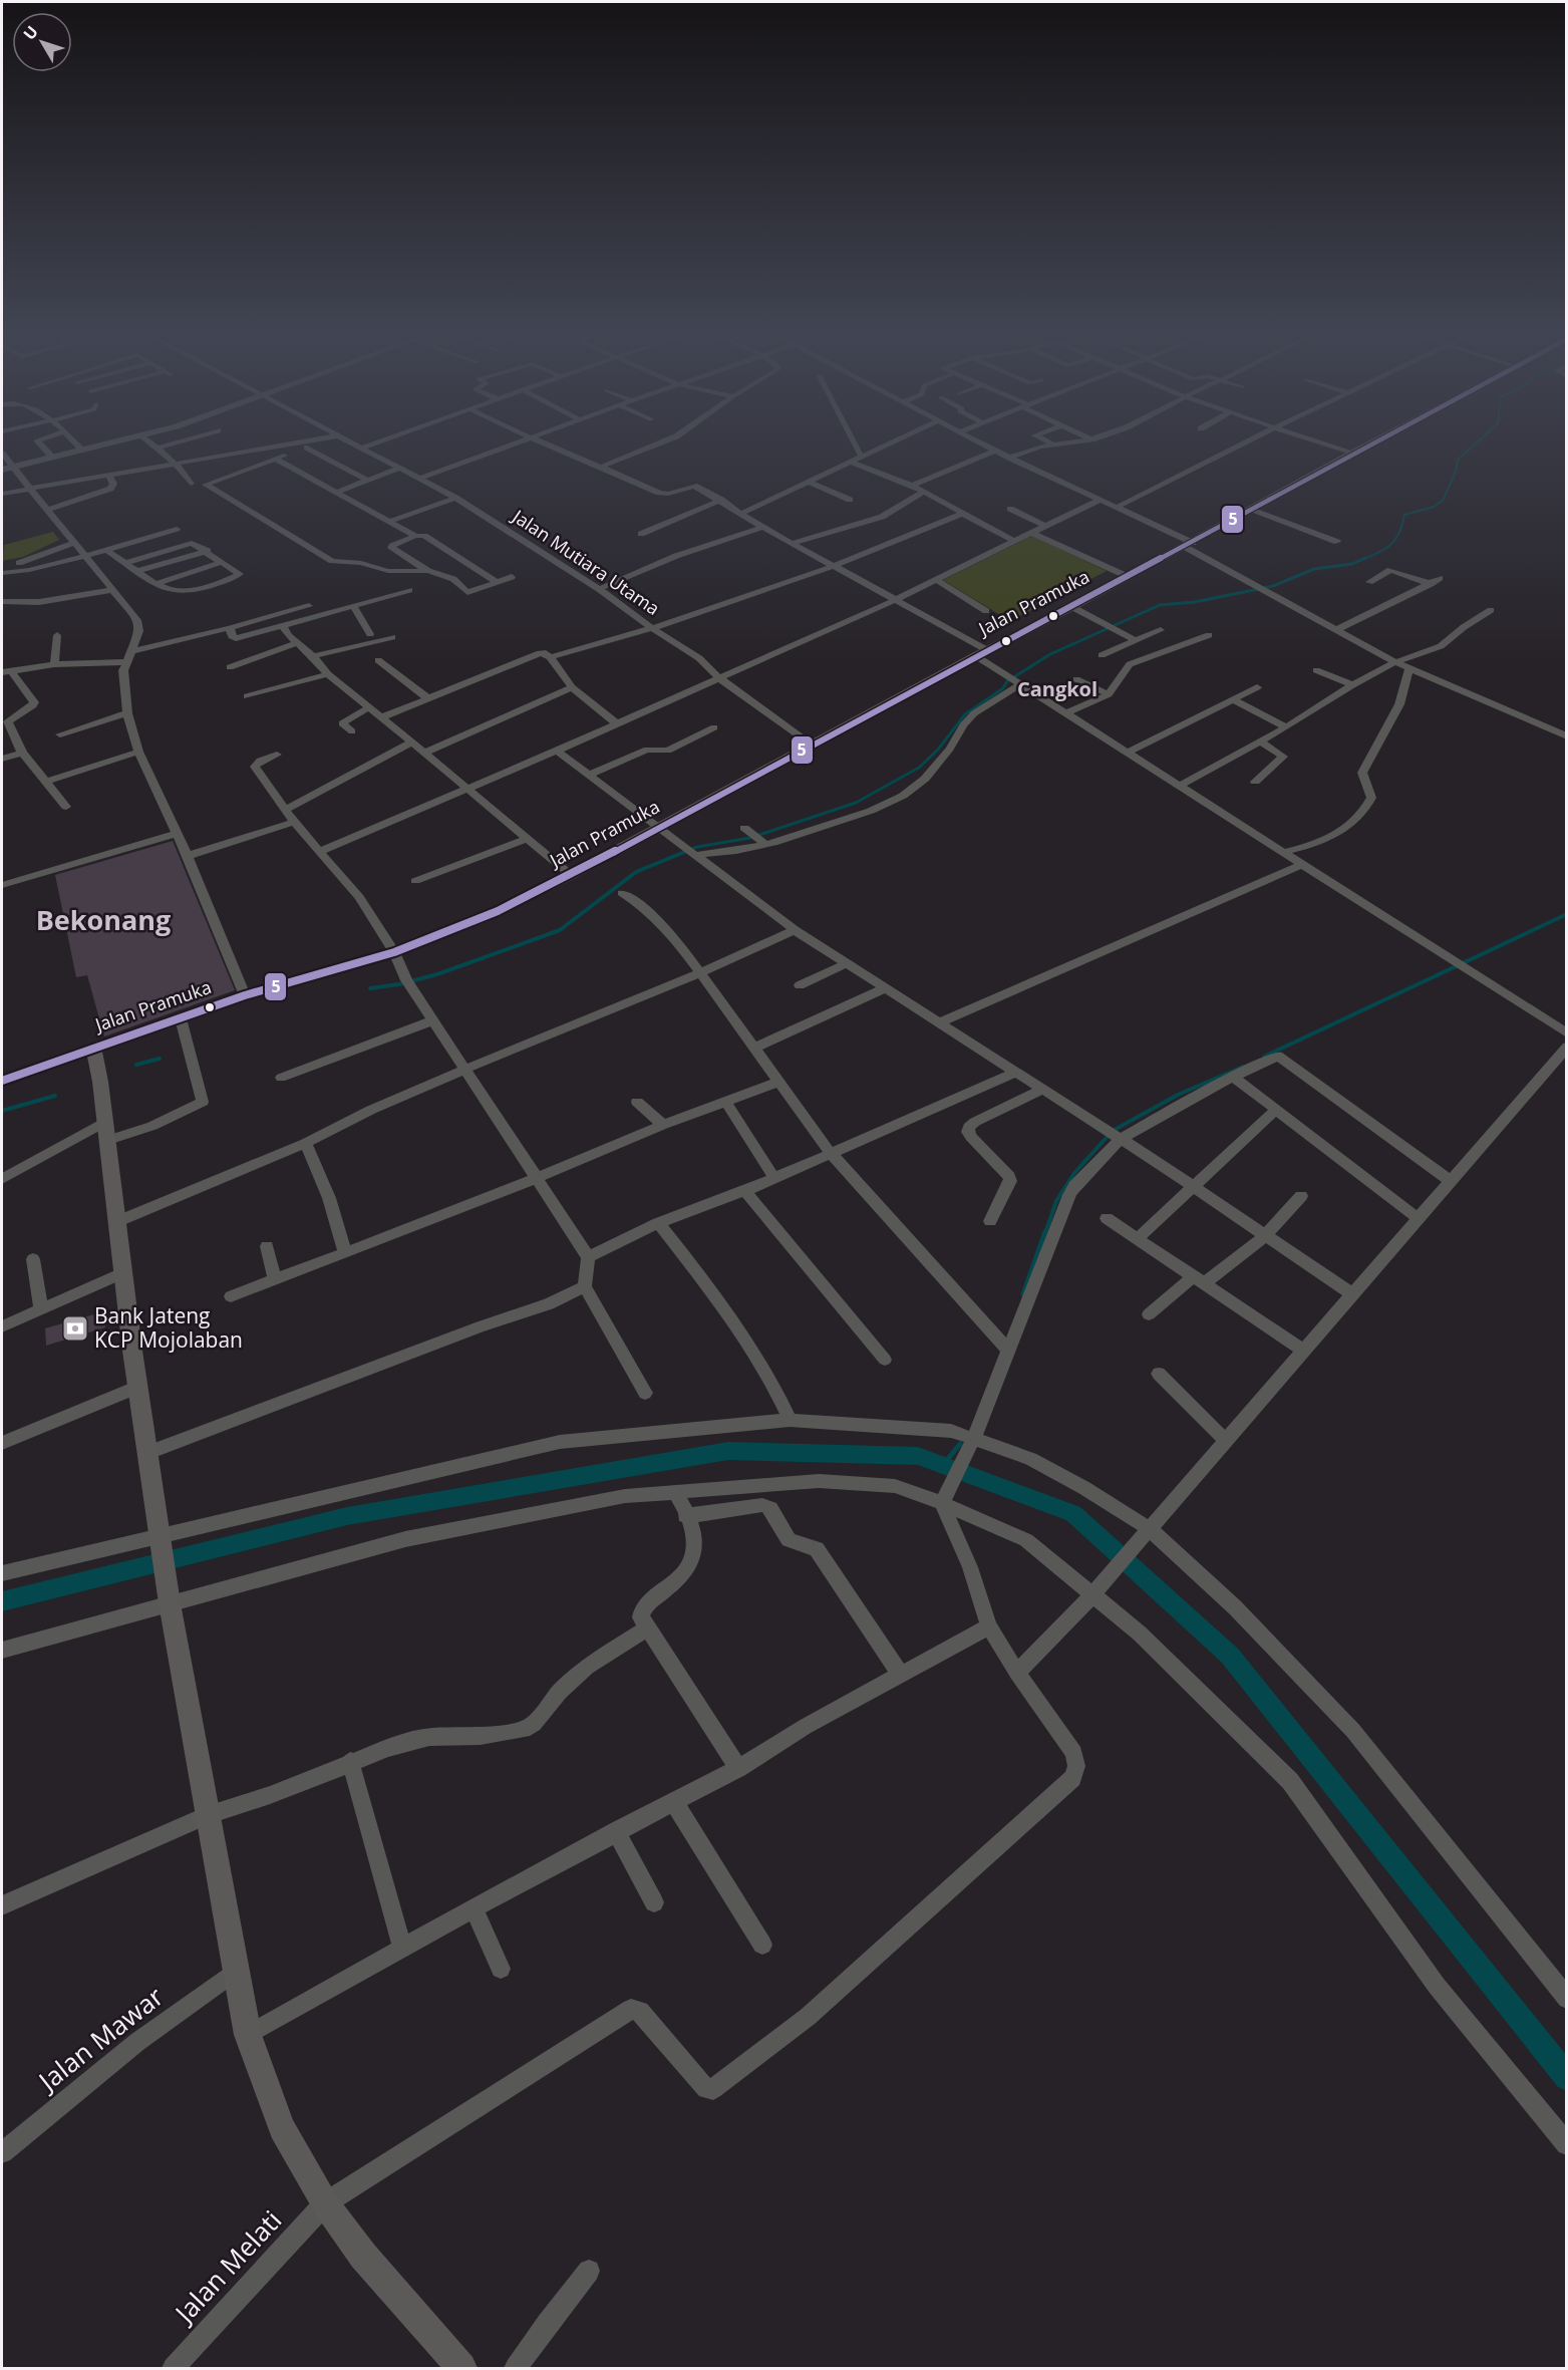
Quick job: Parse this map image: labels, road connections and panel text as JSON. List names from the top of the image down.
{
  "streets": {
    "main road": ["Jalan Pramuka"],
    "street": ["Jalan Mutiara Utama", "Jalan Mawar", "Jalan Melati"]
  },
  "crossings": [
    ["Jalan Mutiara Utama", "Jalan Pramuka"]
  ],
  "districts": ["Cangkol", "Bekonang"],
  "places": {
    "bank": ["Bank Jateng KCP Mojolaban"]
  },
  "lines": ["transit line 5"],
  "north": "top left"
}
